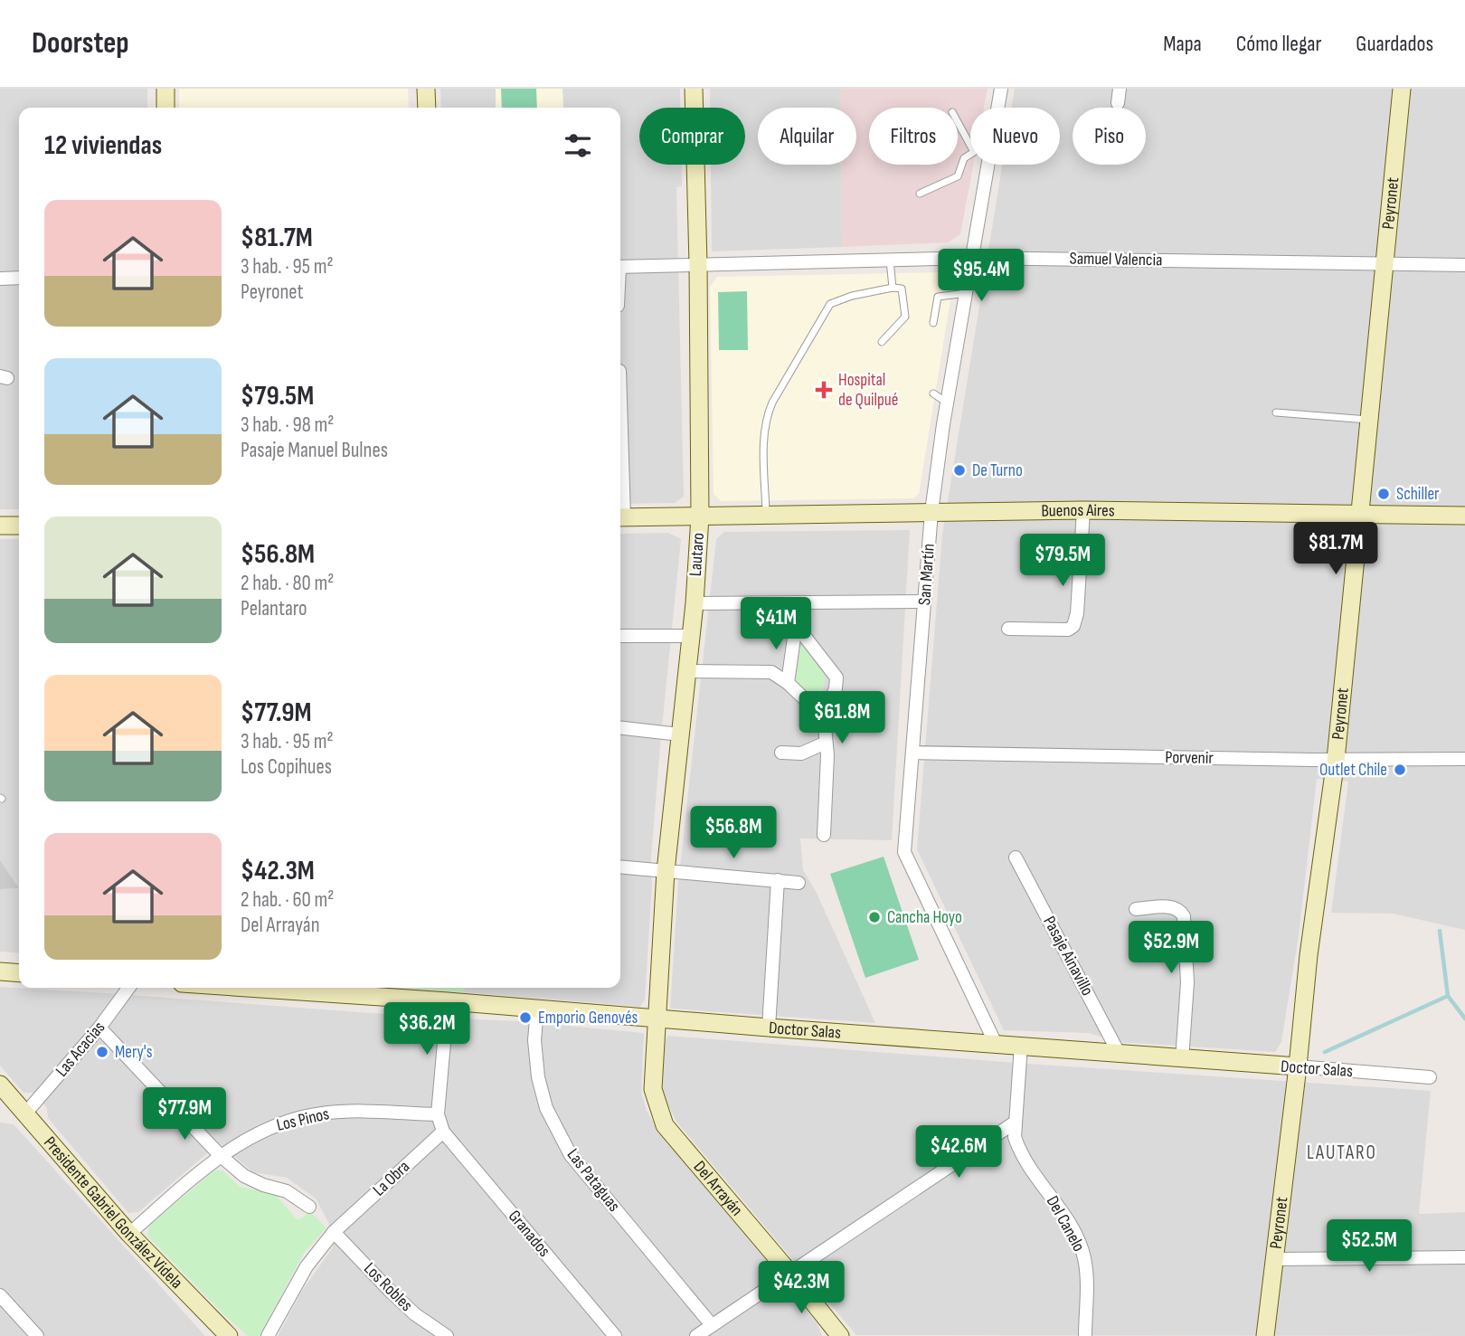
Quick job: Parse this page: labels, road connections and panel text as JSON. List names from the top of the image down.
{
  "streets": {
    "main road": [
      "Peyronet",
      "Buenos Aires",
      "Lautaro",
      "Doctor Salas",
      "Del Arrayán",
      "Presidente Gabriel González Videla"
    ],
    "street": [
      "Samuel Valencia",
      "San Martín",
      "Porvenir",
      "Pasaje Ainavillo",
      "Las Acacias",
      "Los Pinos",
      "La Obra",
      "Las Pataguas",
      "Del Canelo",
      "Granados",
      "Los Robles"
    ]
  },
  "crossings": [
    ["Peyronet", "Samuel Valencia"],
    ["Peyronet", "Buenos Aires"],
    ["Peyronet", "Porvenir"],
    ["Peyronet", "Doctor Salas"],
    ["Samuel Valencia", "Lautaro"],
    ["Samuel Valencia", "San Martín"],
    ["Buenos Aires", "Lautaro"],
    ["Buenos Aires", "San Martín"],
    ["Lautaro", "Doctor Salas"],
    ["Lautaro", "Del Arrayán"],
    ["San Martín", "Porvenir"],
    ["San Martín", "Doctor Salas"],
    ["Pasaje Ainavillo", "Doctor Salas"],
    ["Doctor Salas", "Las Pataguas"],
    ["Doctor Salas", "Del Arrayán"],
    ["Doctor Salas", "Del Canelo"],
    ["Las Acacias", "Presidente Gabriel González Videla"],
    ["Los Pinos", "Presidente Gabriel González Videla"],
    ["La Obra", "Granados"],
    ["La Obra", "Los Robles"]
  ],
  "districts": ["LAUTARO"],
  "places": {
    "health": ["Hospital de Quilpué"],
    "other": [
      "De Turno",
      "Schiller",
      "Outlet Chile",
      "Cancha Hoyo",
      "Emporio Genovés",
      "Mery's"
    ]
  },
  "page": {
    "header": "Doorstep",
    "nav": ["Mapa", "Cómo llegar", "Guardados"],
    "chip": [
      "Comprar",
      "Alquilar",
      "Filtros",
      "Nuevo",
      "Piso"
    ],
    "heading": "12 viviendas",
    "list": [
      {
        "name": "$81.7M",
        "note": "3 hab. · 95 m² · Peyronet"
      },
      {
        "name": "$79.5M",
        "note": "3 hab. · 98 m² · Pasaje Manuel Bulnes"
      },
      {
        "name": "$56.8M",
        "note": "2 hab. · 80 m² · Pelantaro"
      },
      {
        "name": "$77.9M",
        "note": "3 hab. · 95 m² · Los Copihues"
      },
      {
        "name": "$42.3M",
        "note": "2 hab. · 60 m² · Del Arrayán"
      }
    ],
    "price": [
      "$95.4M",
      "$81.7M",
      "$79.5M",
      "$41M",
      "$61.8M",
      "$56.8M",
      "$52.9M",
      "$36.2M",
      "$77.9M",
      "$42.6M",
      "$52.5M",
      "$42.3M"
    ]
  }
}
